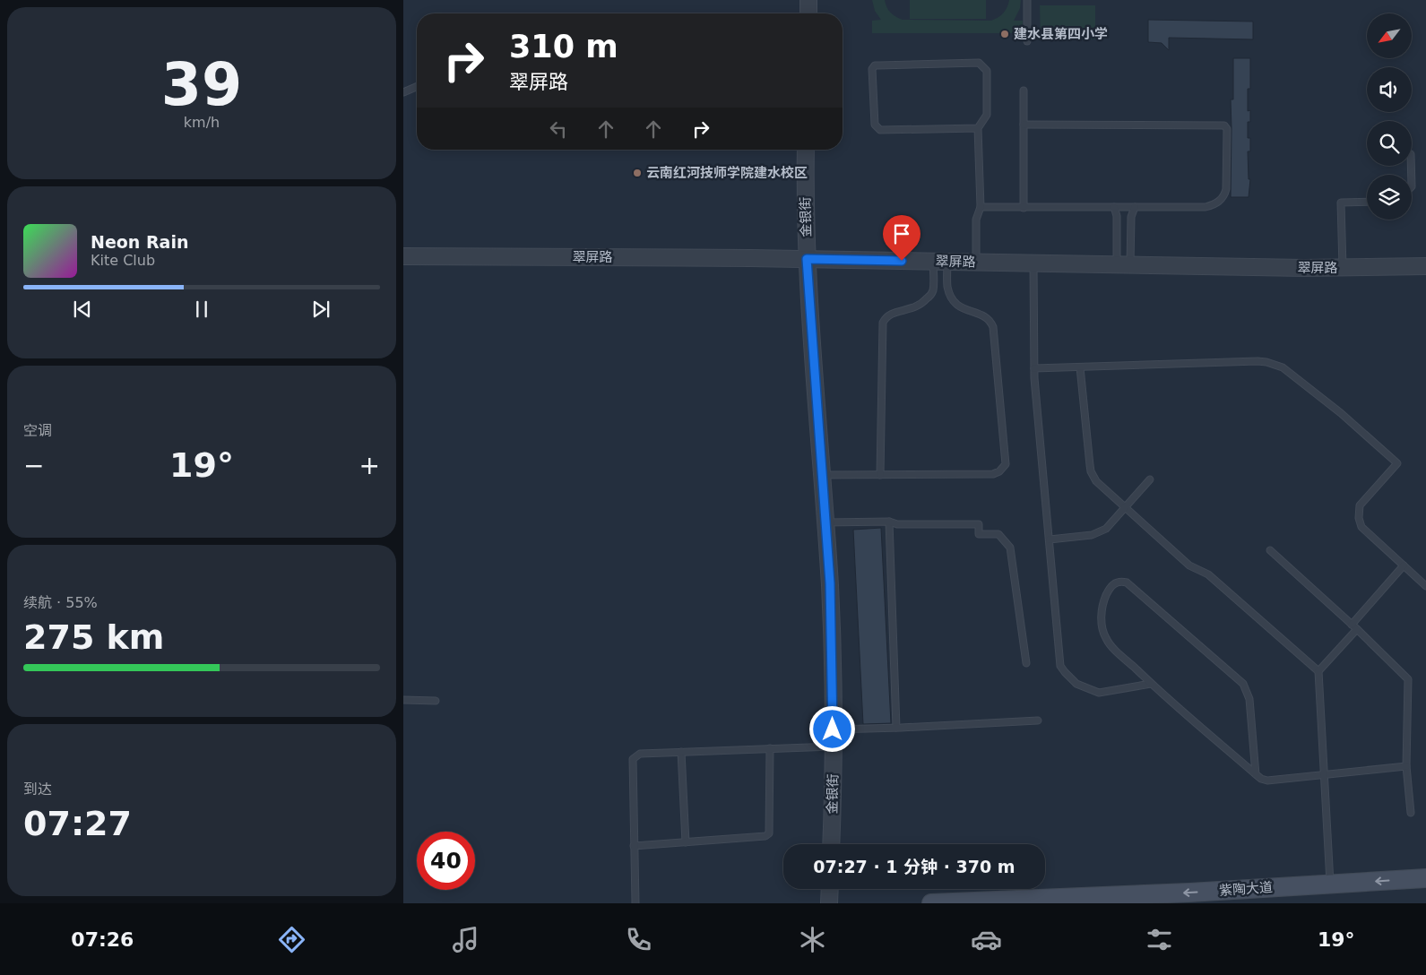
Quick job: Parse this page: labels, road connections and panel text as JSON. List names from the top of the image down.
{
  "streets": {
    "main road": ["紫陶大道"],
    "street": ["金银街", "翠屏路"]
  },
  "crossings": [
    ["金银街", "翠屏路"]
  ],
  "one_way": ["紫陶大道"],
  "places": ["建水县第四小学", "云南红河技师学院建水校区"],
  "north": "bottom left",
  "page": {
    "tile": [
      ["39", "km/h"],
      "空调",
      ["续航 · 55%", "275 km"],
      ["到达", "07:27"]
    ],
    "turn": ["310 m", "翠屏路"],
    "song": ["Neon Rain", "Kite Club"],
    "heat": ["−", "19°", "+"],
    "limit": "40",
    "trip": "07:27 · 1 分钟 · 370 m",
    "tabs": ["07:26", "19°"]
  }
}
